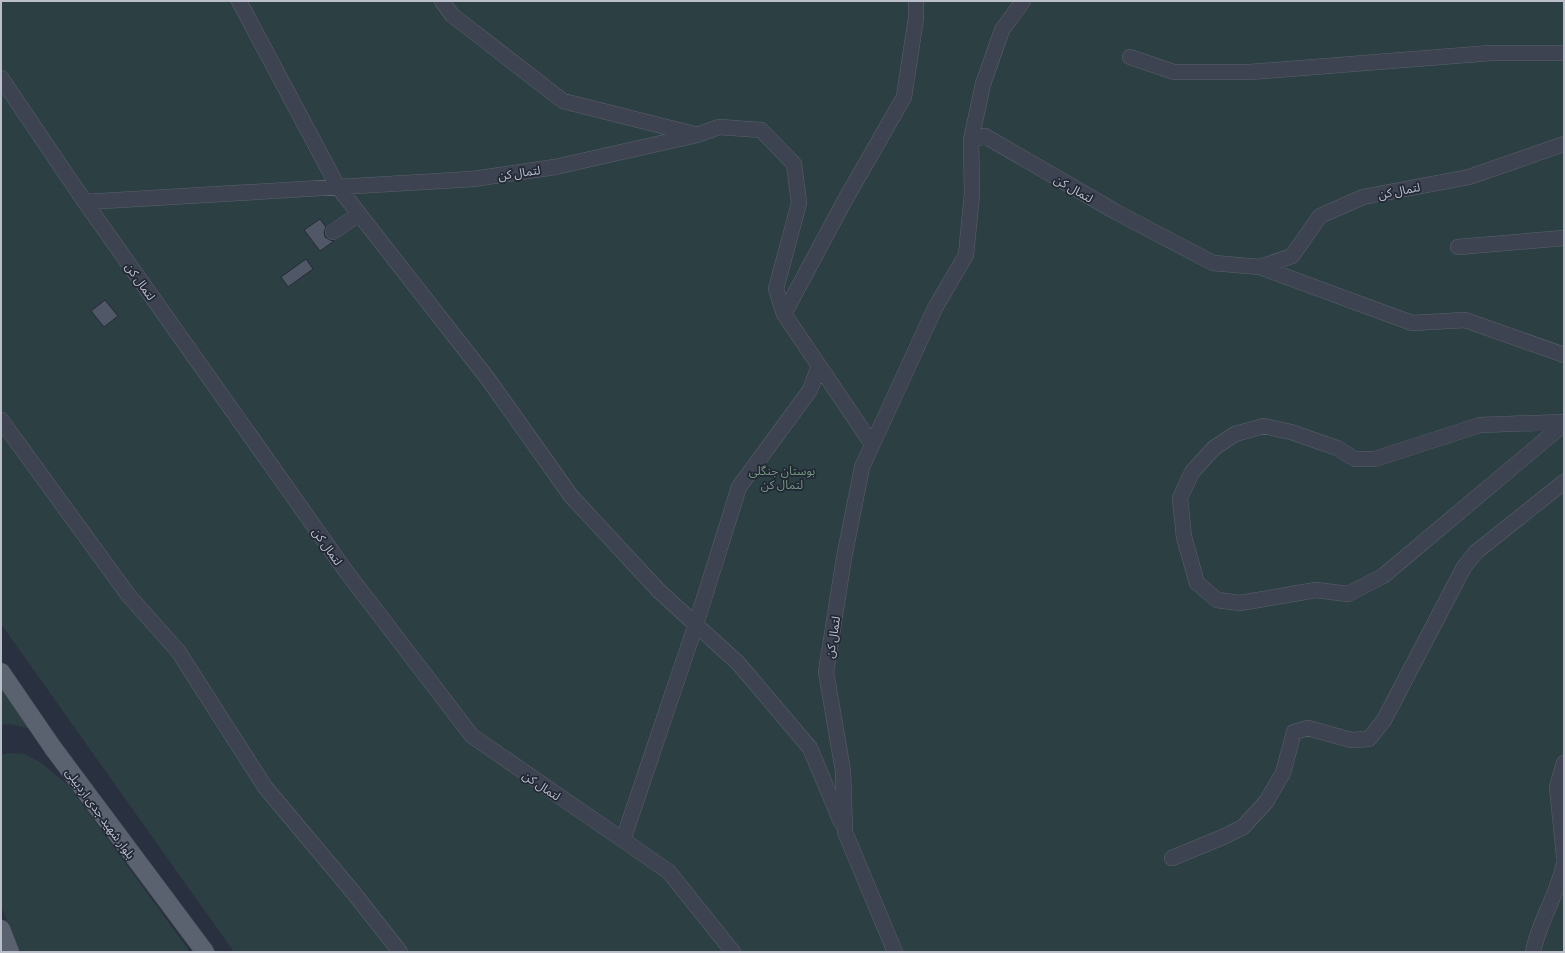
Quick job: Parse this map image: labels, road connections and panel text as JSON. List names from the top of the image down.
{
  "streets": {
    "main road": ["بلوار شهید جدی اردبیلی"],
    "street": ["لتمال کن"]
  },
  "parks": ["بوستان جنگلی لتمال کن"]
}
